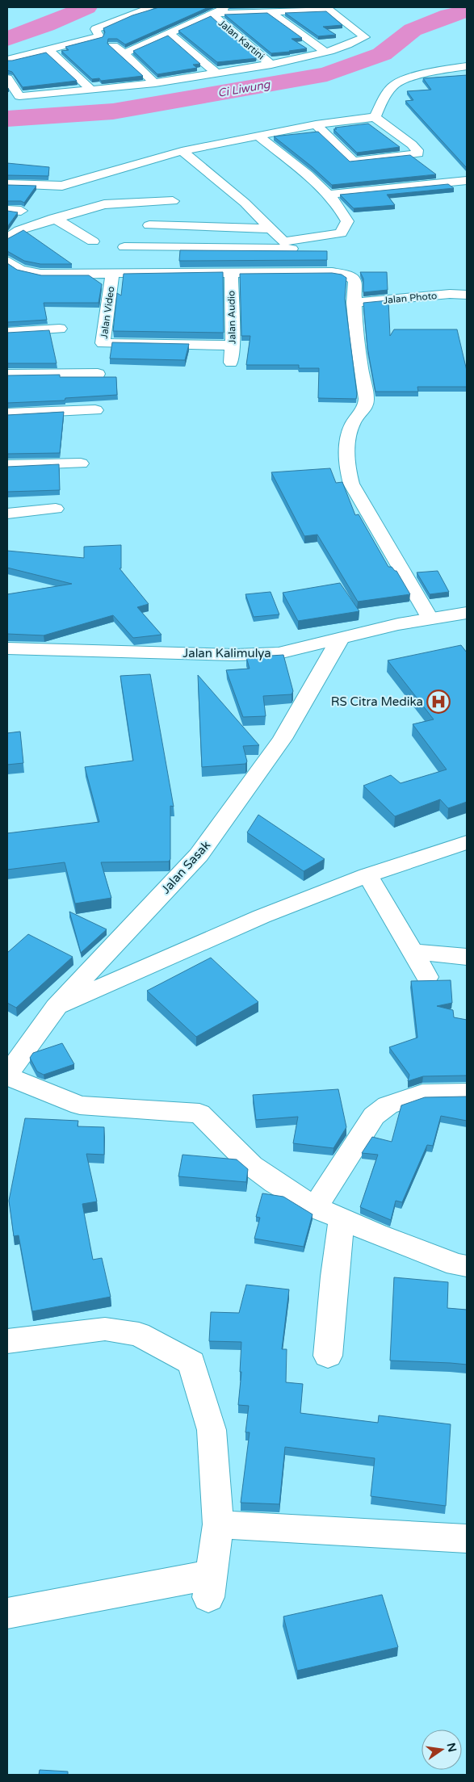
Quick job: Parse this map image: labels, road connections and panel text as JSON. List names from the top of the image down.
{
  "streets": {
    "street": [
      "Jalan Kartini",
      "Jalan Photo",
      "Jalan Video",
      "Jalan Audio",
      "Jalan Kalimulya",
      "Jalan Sasak"
    ]
  },
  "crossings": [
    ["Jalan Video", "Jalan Audio"],
    ["Jalan Kalimulya", "Jalan Sasak"]
  ],
  "water": ["Ci Liwung"],
  "places": {
    "hospital": ["RS Citra Medika"]
  },
  "north": "right"
}
